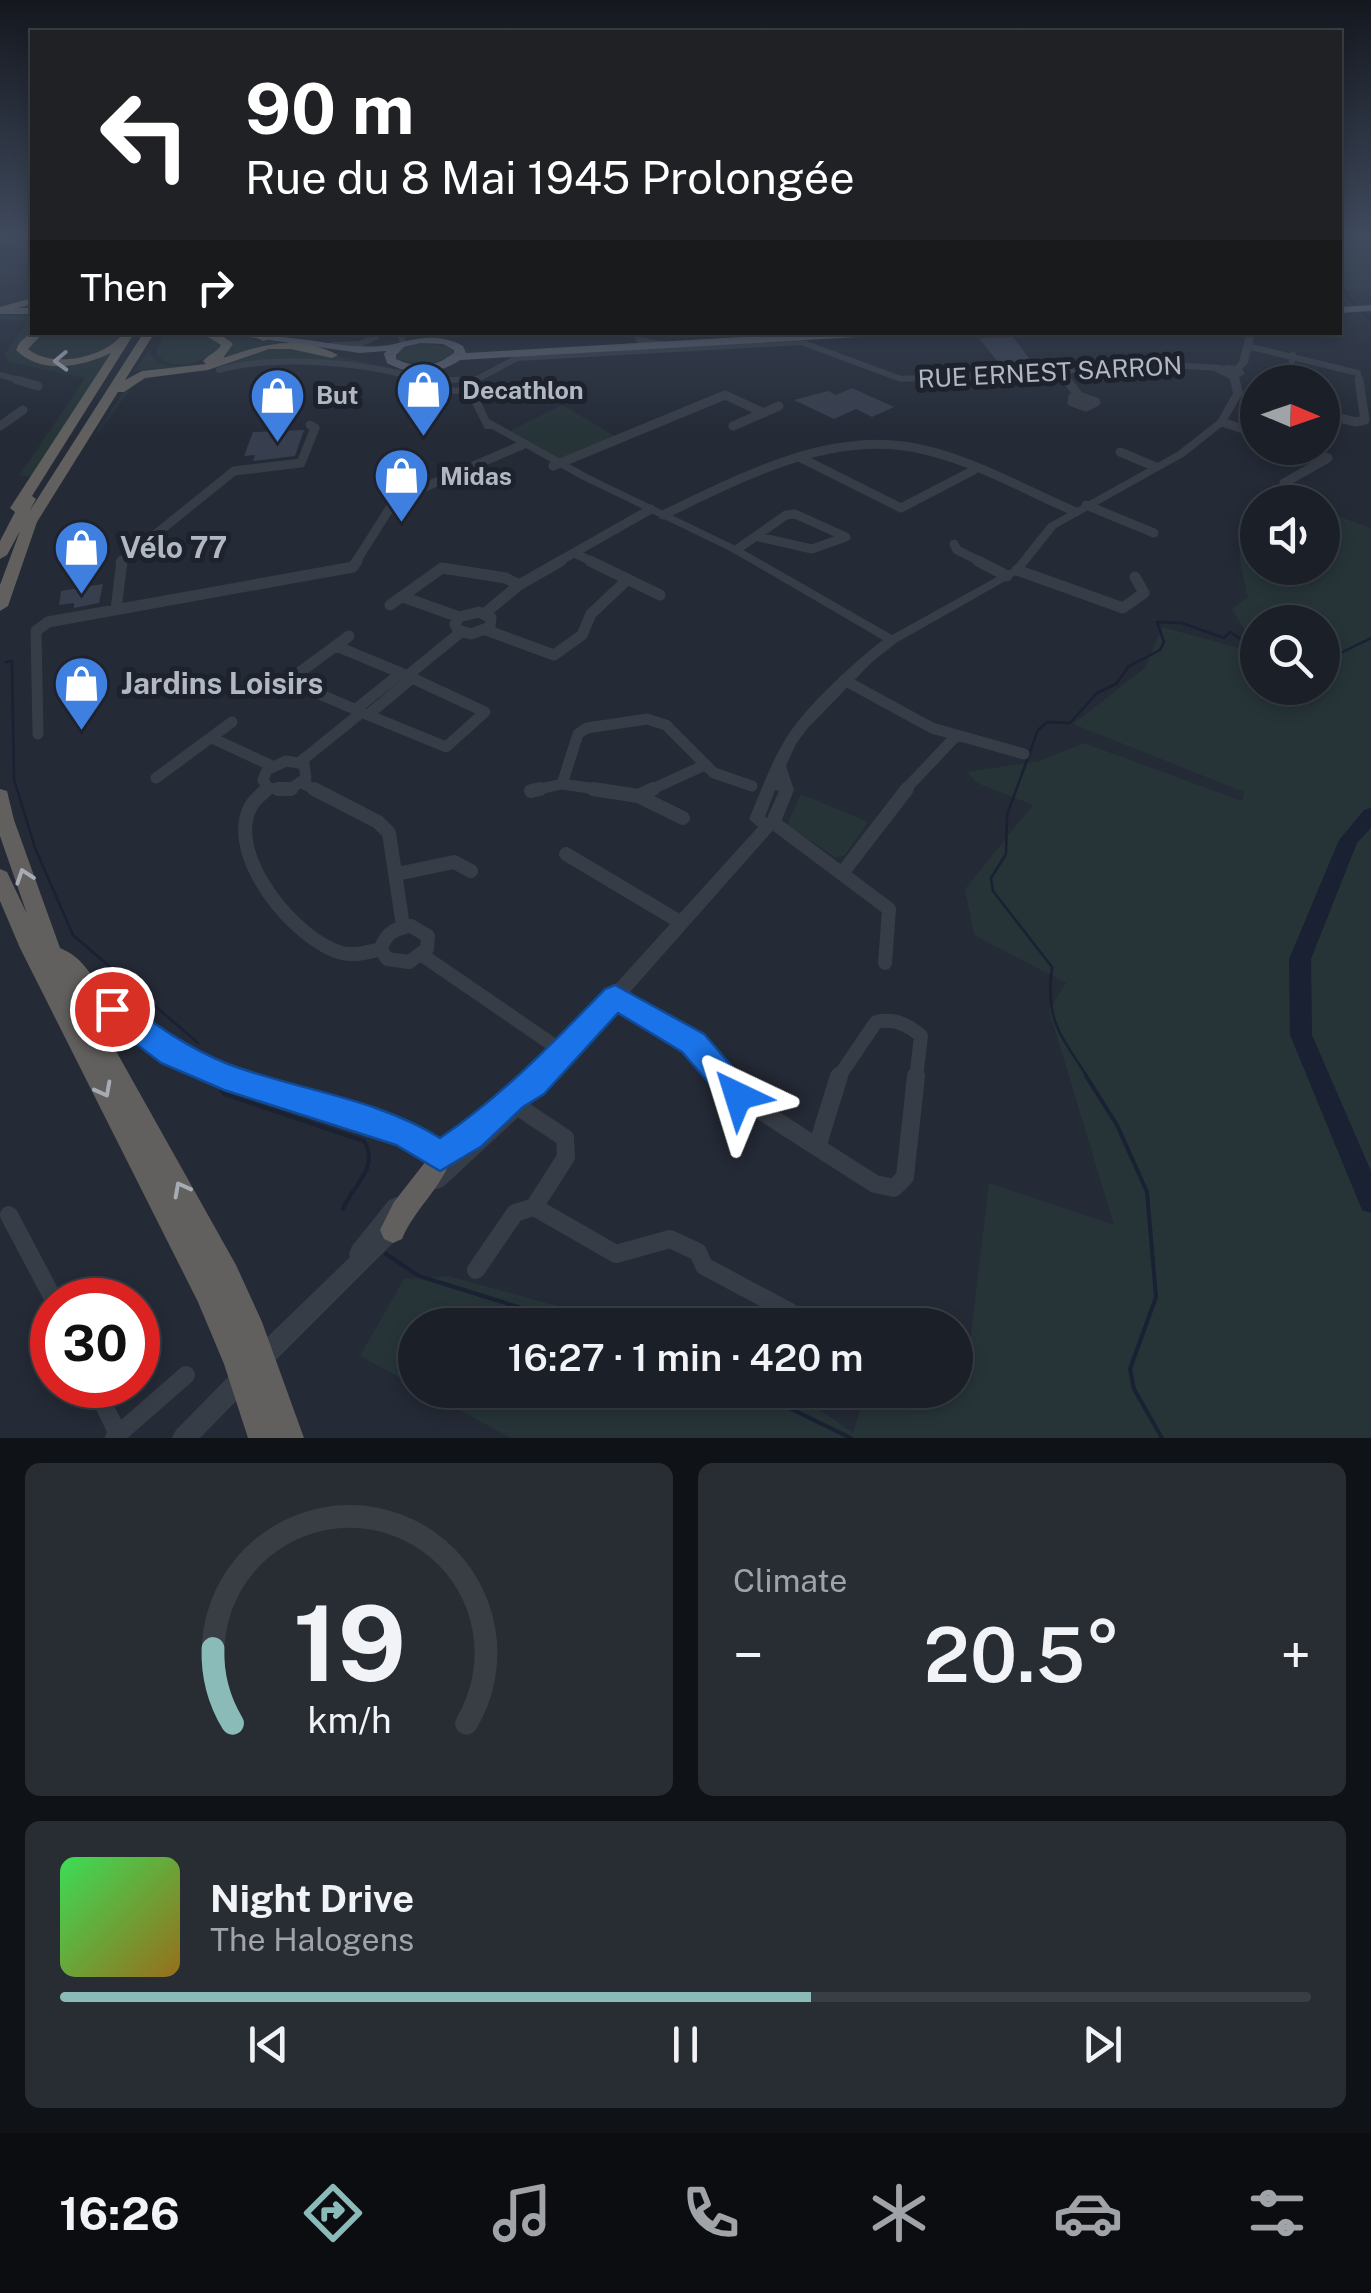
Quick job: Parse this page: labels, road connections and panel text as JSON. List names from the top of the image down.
{
  "streets": {
    "street": ["RUE ERNEST SARRON"]
  },
  "places": {
    "shop": [
      "Decathlon",
      "But",
      "Midas",
      "Vélo 77",
      "Jardins Loisirs"
    ]
  },
  "north": "right",
  "page": {
    "turn": ["90 m", "Rue du 8 Mai 1945 Prolongée"],
    "then": "Then",
    "limit": "30",
    "trip": "16:27 · 1 min · 420 m",
    "tile": "Climate",
    "heat": ["−", "20.5°", "+"],
    "song": ["Night Drive", "The Halogens"],
    "tabs": "16:26",
    "gauge": ["19", "km/h"]
  }
}
